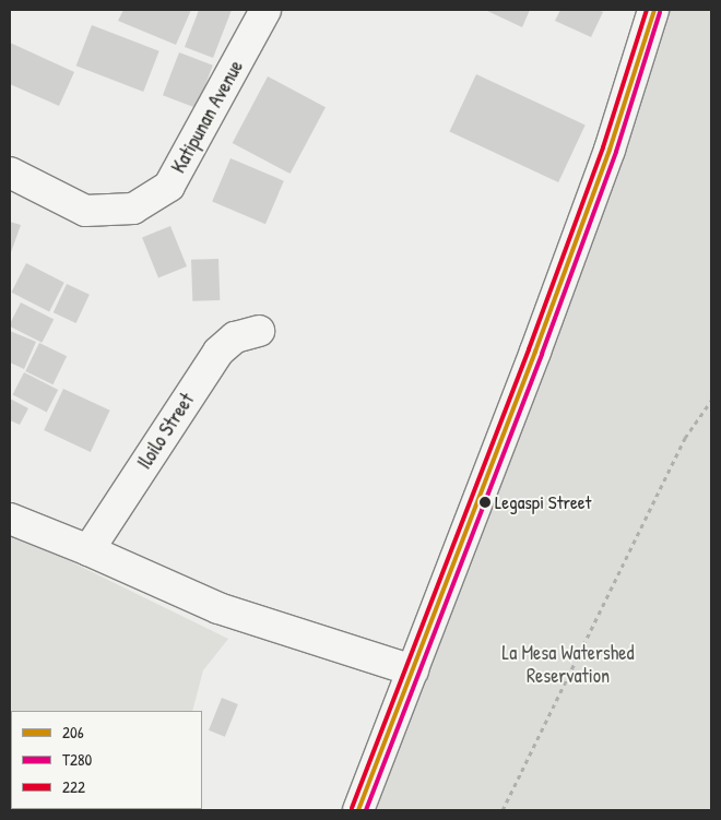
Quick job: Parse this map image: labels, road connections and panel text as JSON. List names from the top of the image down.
{
  "streets": {
    "street": ["Katipunan Avenue", "Iloilo Street"]
  },
  "parks": ["La Mesa Watershed Reservation"],
  "places": ["Legaspi Street"],
  "lines": ["transit line 206", "transit line 222", "transit line T280"],
  "legend": ["206", "T280", "222"]
}
